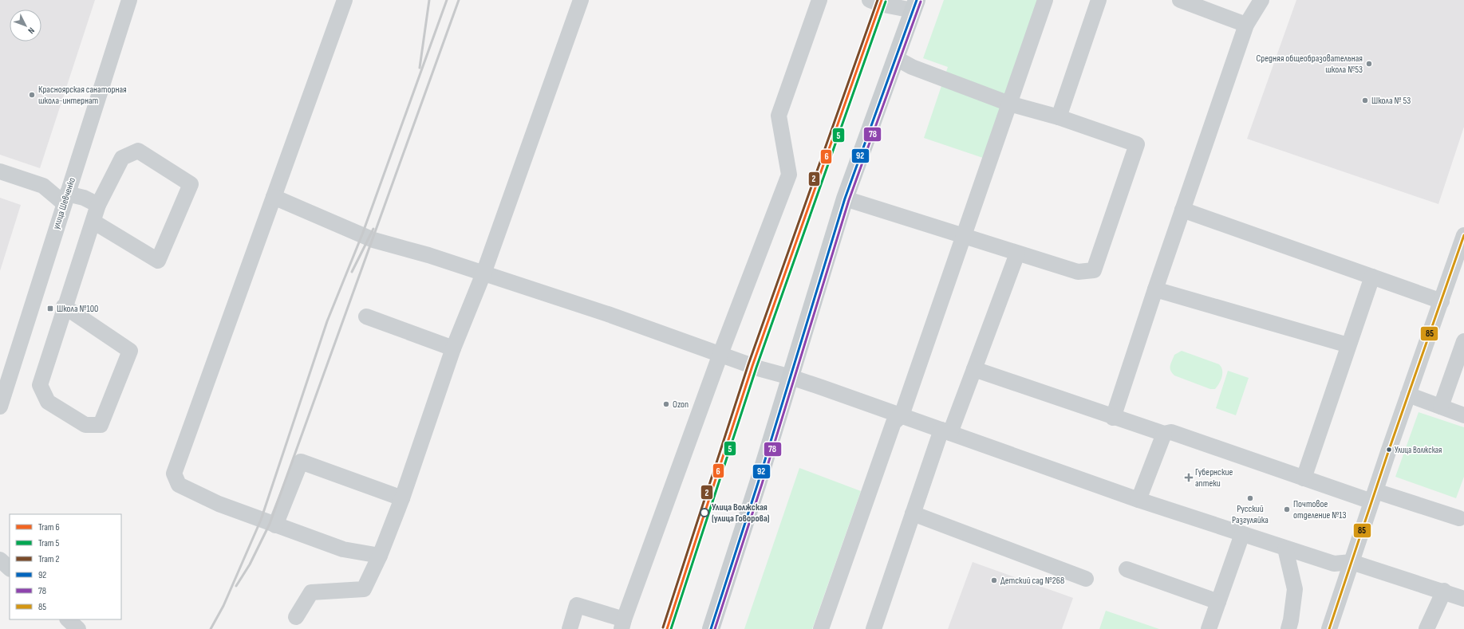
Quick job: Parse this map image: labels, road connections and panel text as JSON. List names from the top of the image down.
{
  "streets": {
    "street": ["улица Шевченко"]
  },
  "places": {
    "other": [
      "Средняя общеобразовательная школа №53",
      "Красноярская санаторная школа-интернат",
      "Школа № 53",
      "Ozon",
      "Улица Волжская",
      "Русский Разгуляйка",
      "Почтовое отделение №13",
      "Улица Волжская (улица Говорова)",
      "Детский сад №268"
    ],
    "transit": ["Школа №100"],
    "health": ["Губернские аптеки"]
  },
  "lines": [
    "tram line 6",
    "tram line 2",
    "transit line 92",
    "tram line 5",
    "transit line 78",
    "transit line 85"
  ],
  "legend": [
    "Tram 6",
    "Tram 5",
    "Tram 2",
    "92",
    "78",
    "85"
  ],
  "north": "bottom right"
}
